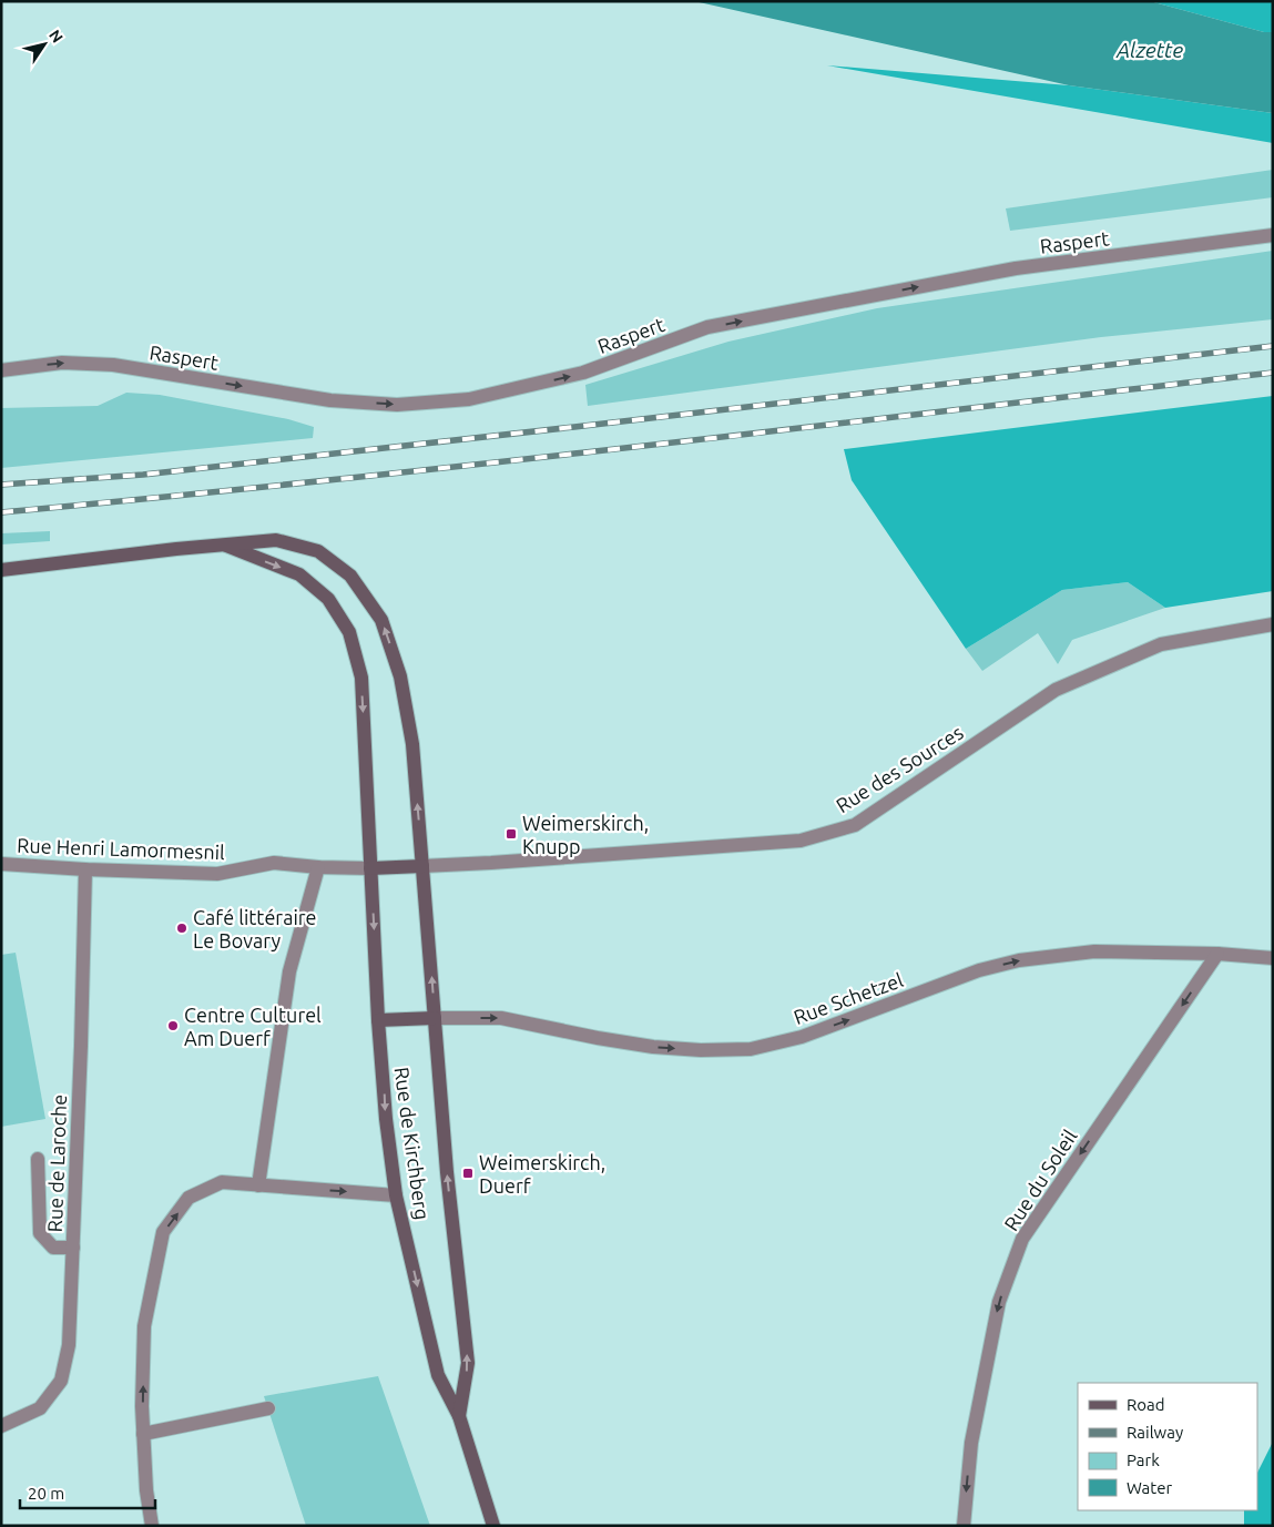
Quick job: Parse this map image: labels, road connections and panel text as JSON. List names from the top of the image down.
{
  "streets": {
    "main road": ["Rue de Kirchberg"],
    "street": [
      "Raspert",
      "Rue des Sources",
      "Rue Henri Lamormesnil",
      "Rue Schetzel",
      "Rue de Laroche",
      "Rue du Soleil"
    ]
  },
  "crossings": [
    ["Rue des Sources", "Rue de Kirchberg"],
    ["Rue Henri Lamormesnil", "Rue de Kirchberg"],
    ["Rue Henri Lamormesnil", "Rue de Laroche"],
    ["Rue Schetzel", "Rue de Kirchberg"],
    ["Rue Schetzel", "Rue du Soleil"]
  ],
  "one_way": ["Raspert", "Rue Schetzel", "Rue du Soleil"],
  "water": ["Alzette"],
  "places": {
    "transit": ["Weimerskirch, Knupp", "Weimerskirch, Duerf"],
    "other": ["Café littéraire Le Bovary", "Centre Culturel Am Duerf"]
  },
  "legend": [
    "Road",
    "Railway",
    "Park",
    "Water"
  ],
  "scale_bar": "20 m",
  "north": "top right"
}
